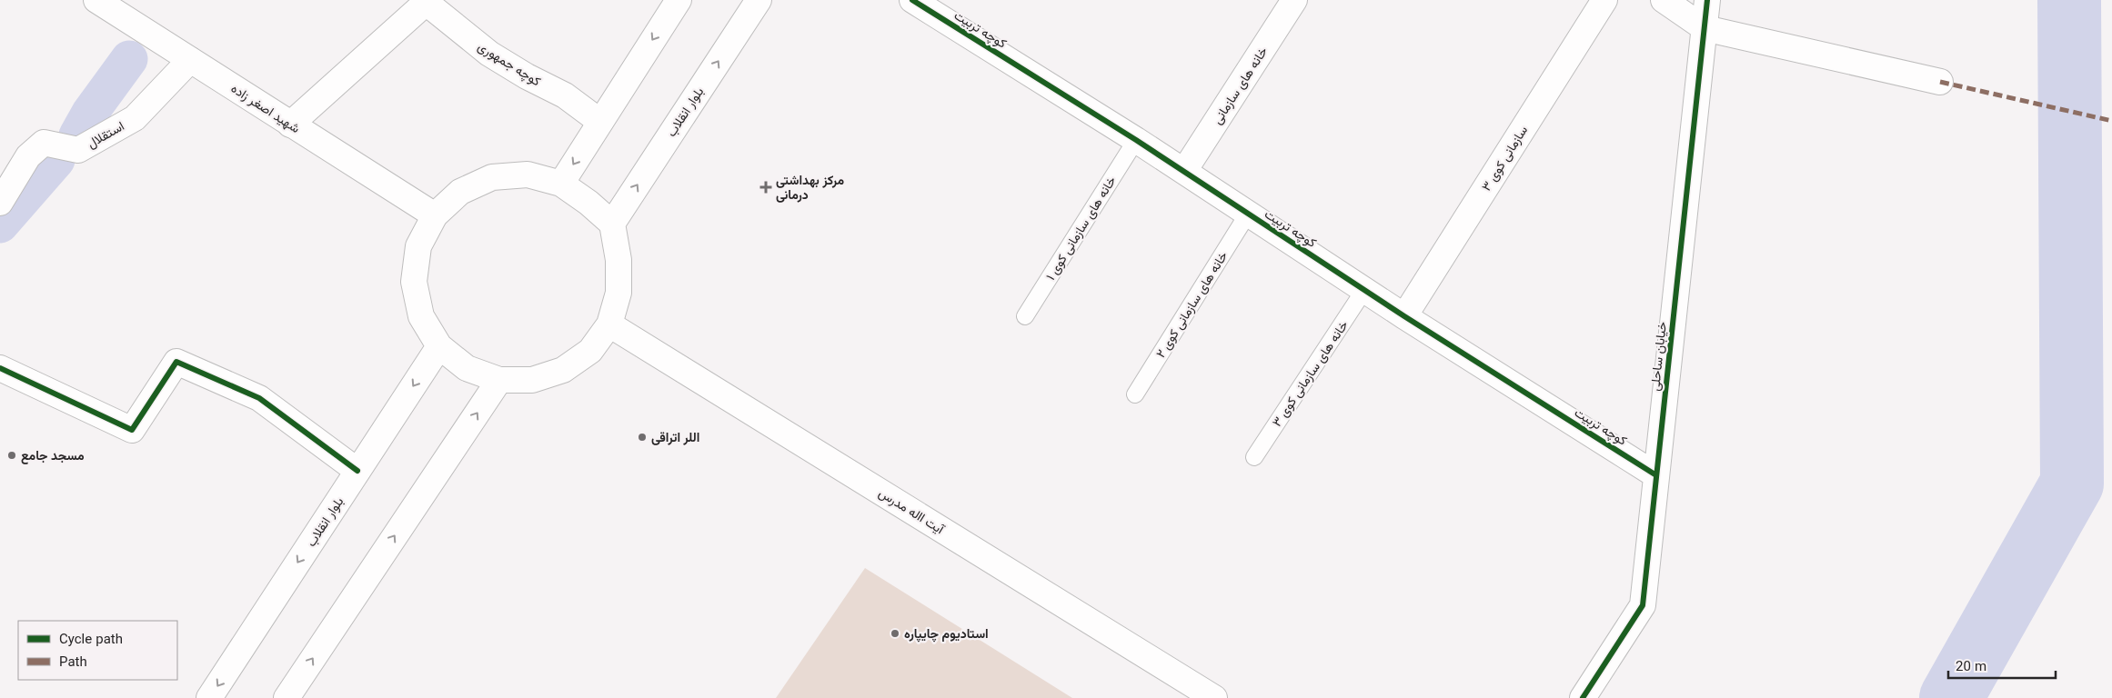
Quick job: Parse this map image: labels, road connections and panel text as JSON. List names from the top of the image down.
{
  "streets": {
    "street": [
      "کوچه تربیت",
      "کوچه جمهوری",
      "خانه های سازمانی",
      "شهید اصغر زاده",
      "بلوار انقلاب",
      "استقلال",
      "سازمانی کوی ۳",
      "خیابان ساحلی",
      "آیت االه مدرس"
    ],
    "lane": ["خانه های سازمانی کوی ۱", "خانه های سازمانی کوی ۲", "خانه های سازمانی کوی ۳"]
  },
  "crossings": [
    ["کوچه تربیت", "خانه های سازمانی"],
    ["کوچه تربیت", "سازمانی کوی ۳"],
    ["کوچه تربیت", "خانه های سازمانی کوی ۱"],
    ["کوچه تربیت", "خانه های سازمانی کوی ۲"],
    ["کوچه تربیت", "خیابان ساحلی"],
    ["کوچه تربیت", "خانه های سازمانی کوی ۳"],
    ["شهید اصغر زاده", "استقلال"]
  ],
  "places": {
    "health": ["مرکز بهداشتی درمانی"],
    "other": ["اللر اتراقی", "مسجد جامع", "استادیوم چایپاره"]
  },
  "legend": ["Cycle path", "Path"],
  "scale_bar": "20 m"
}
